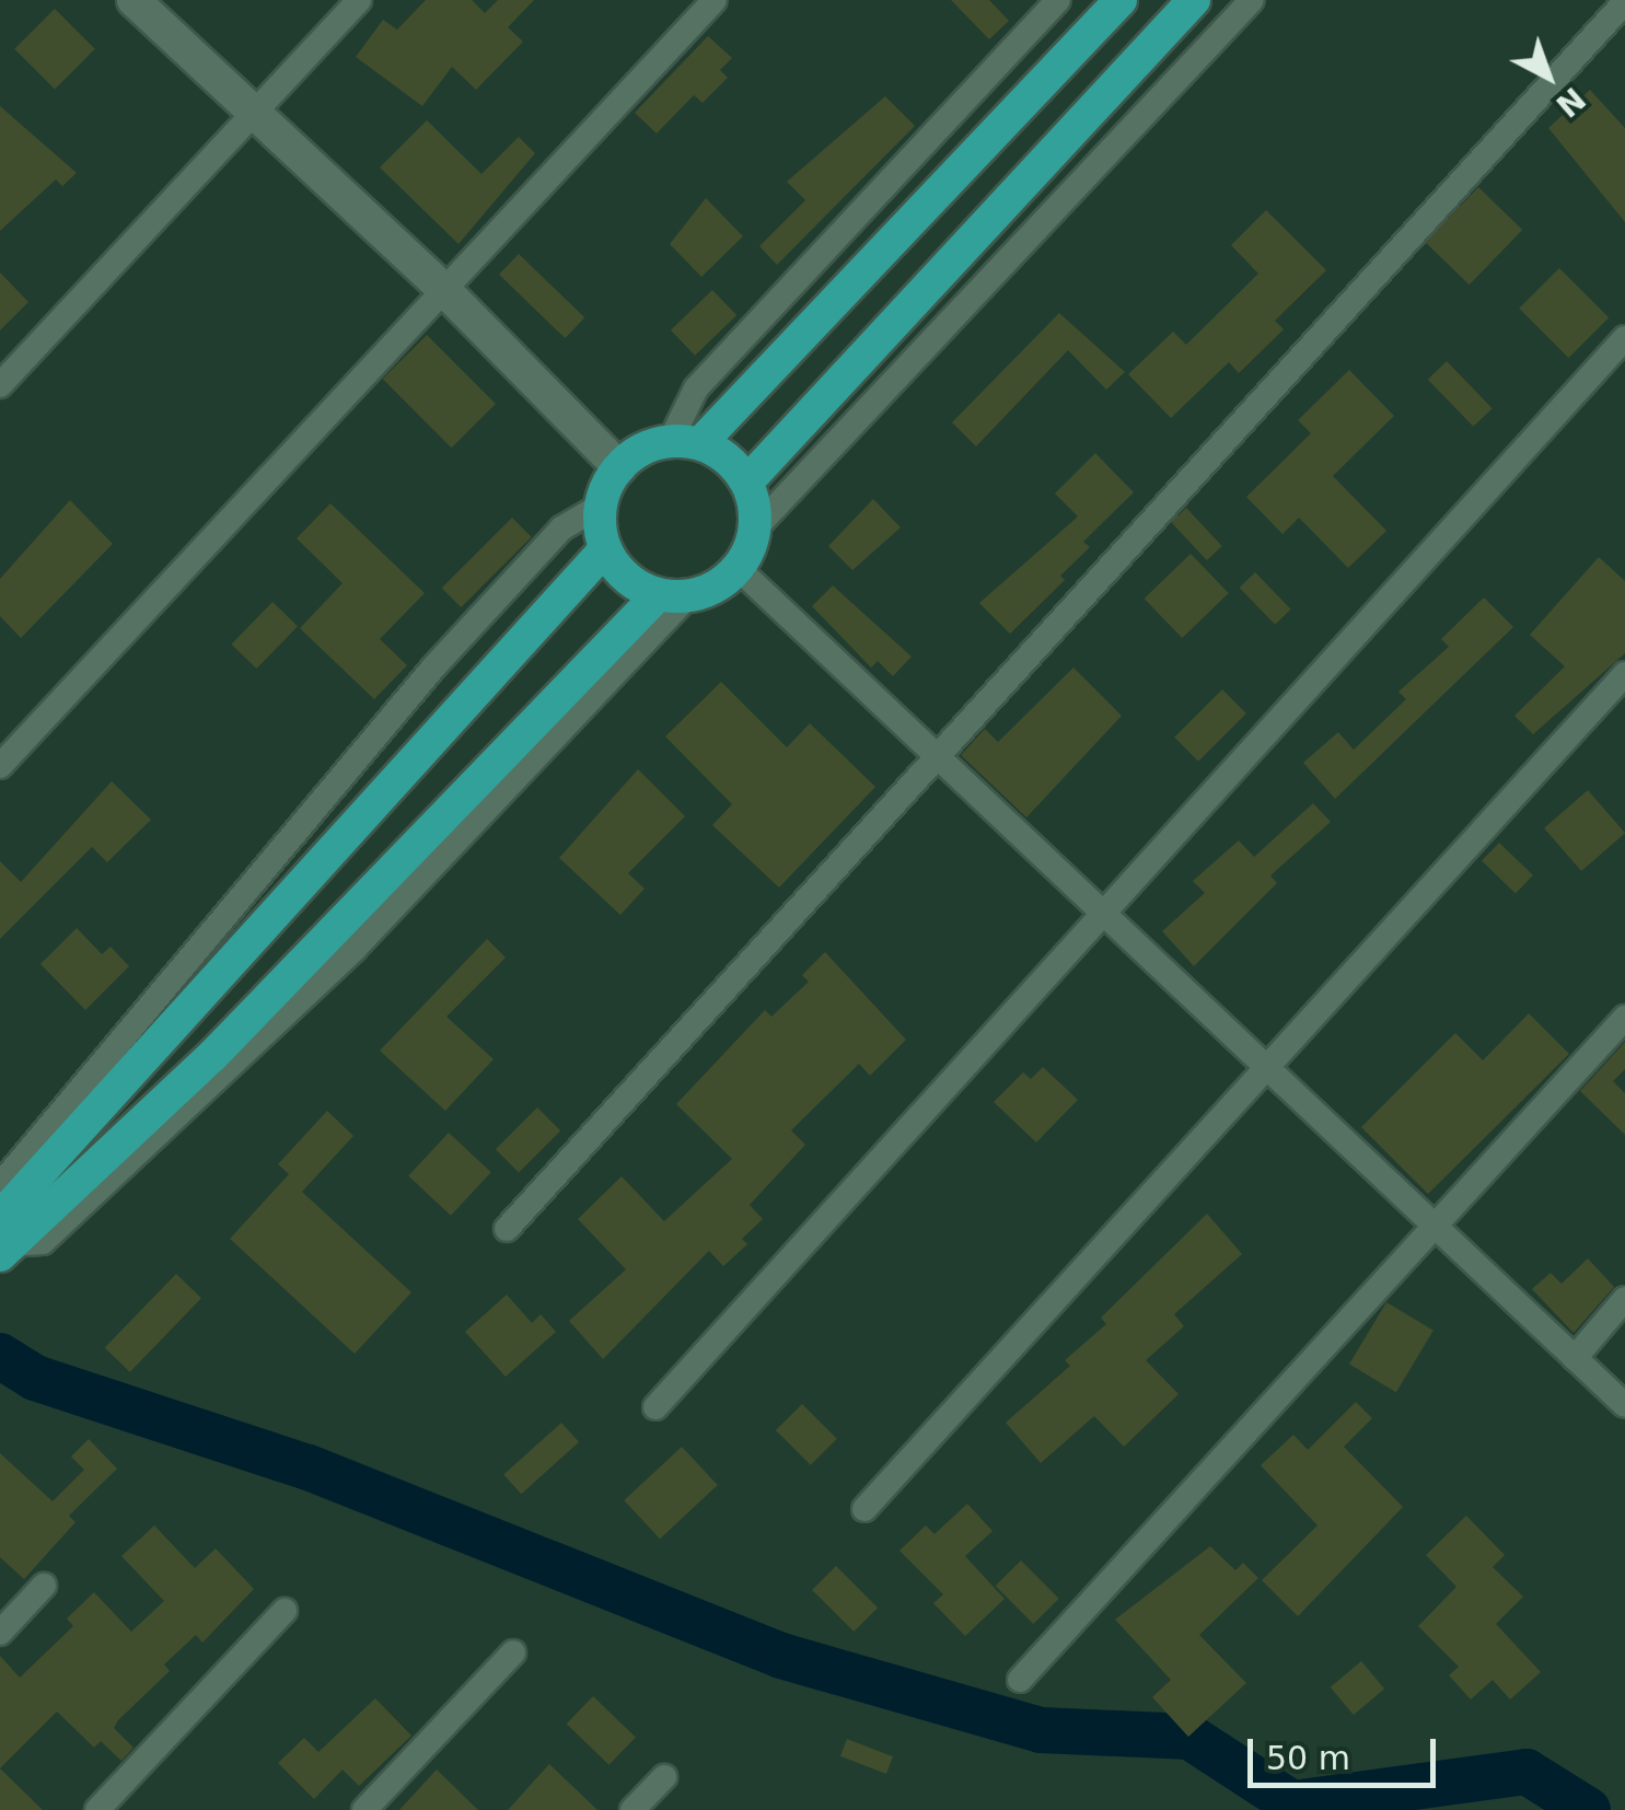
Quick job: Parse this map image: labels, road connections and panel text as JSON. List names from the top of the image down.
{
  "scale_bar": "50 m",
  "north": "bottom right"
}
